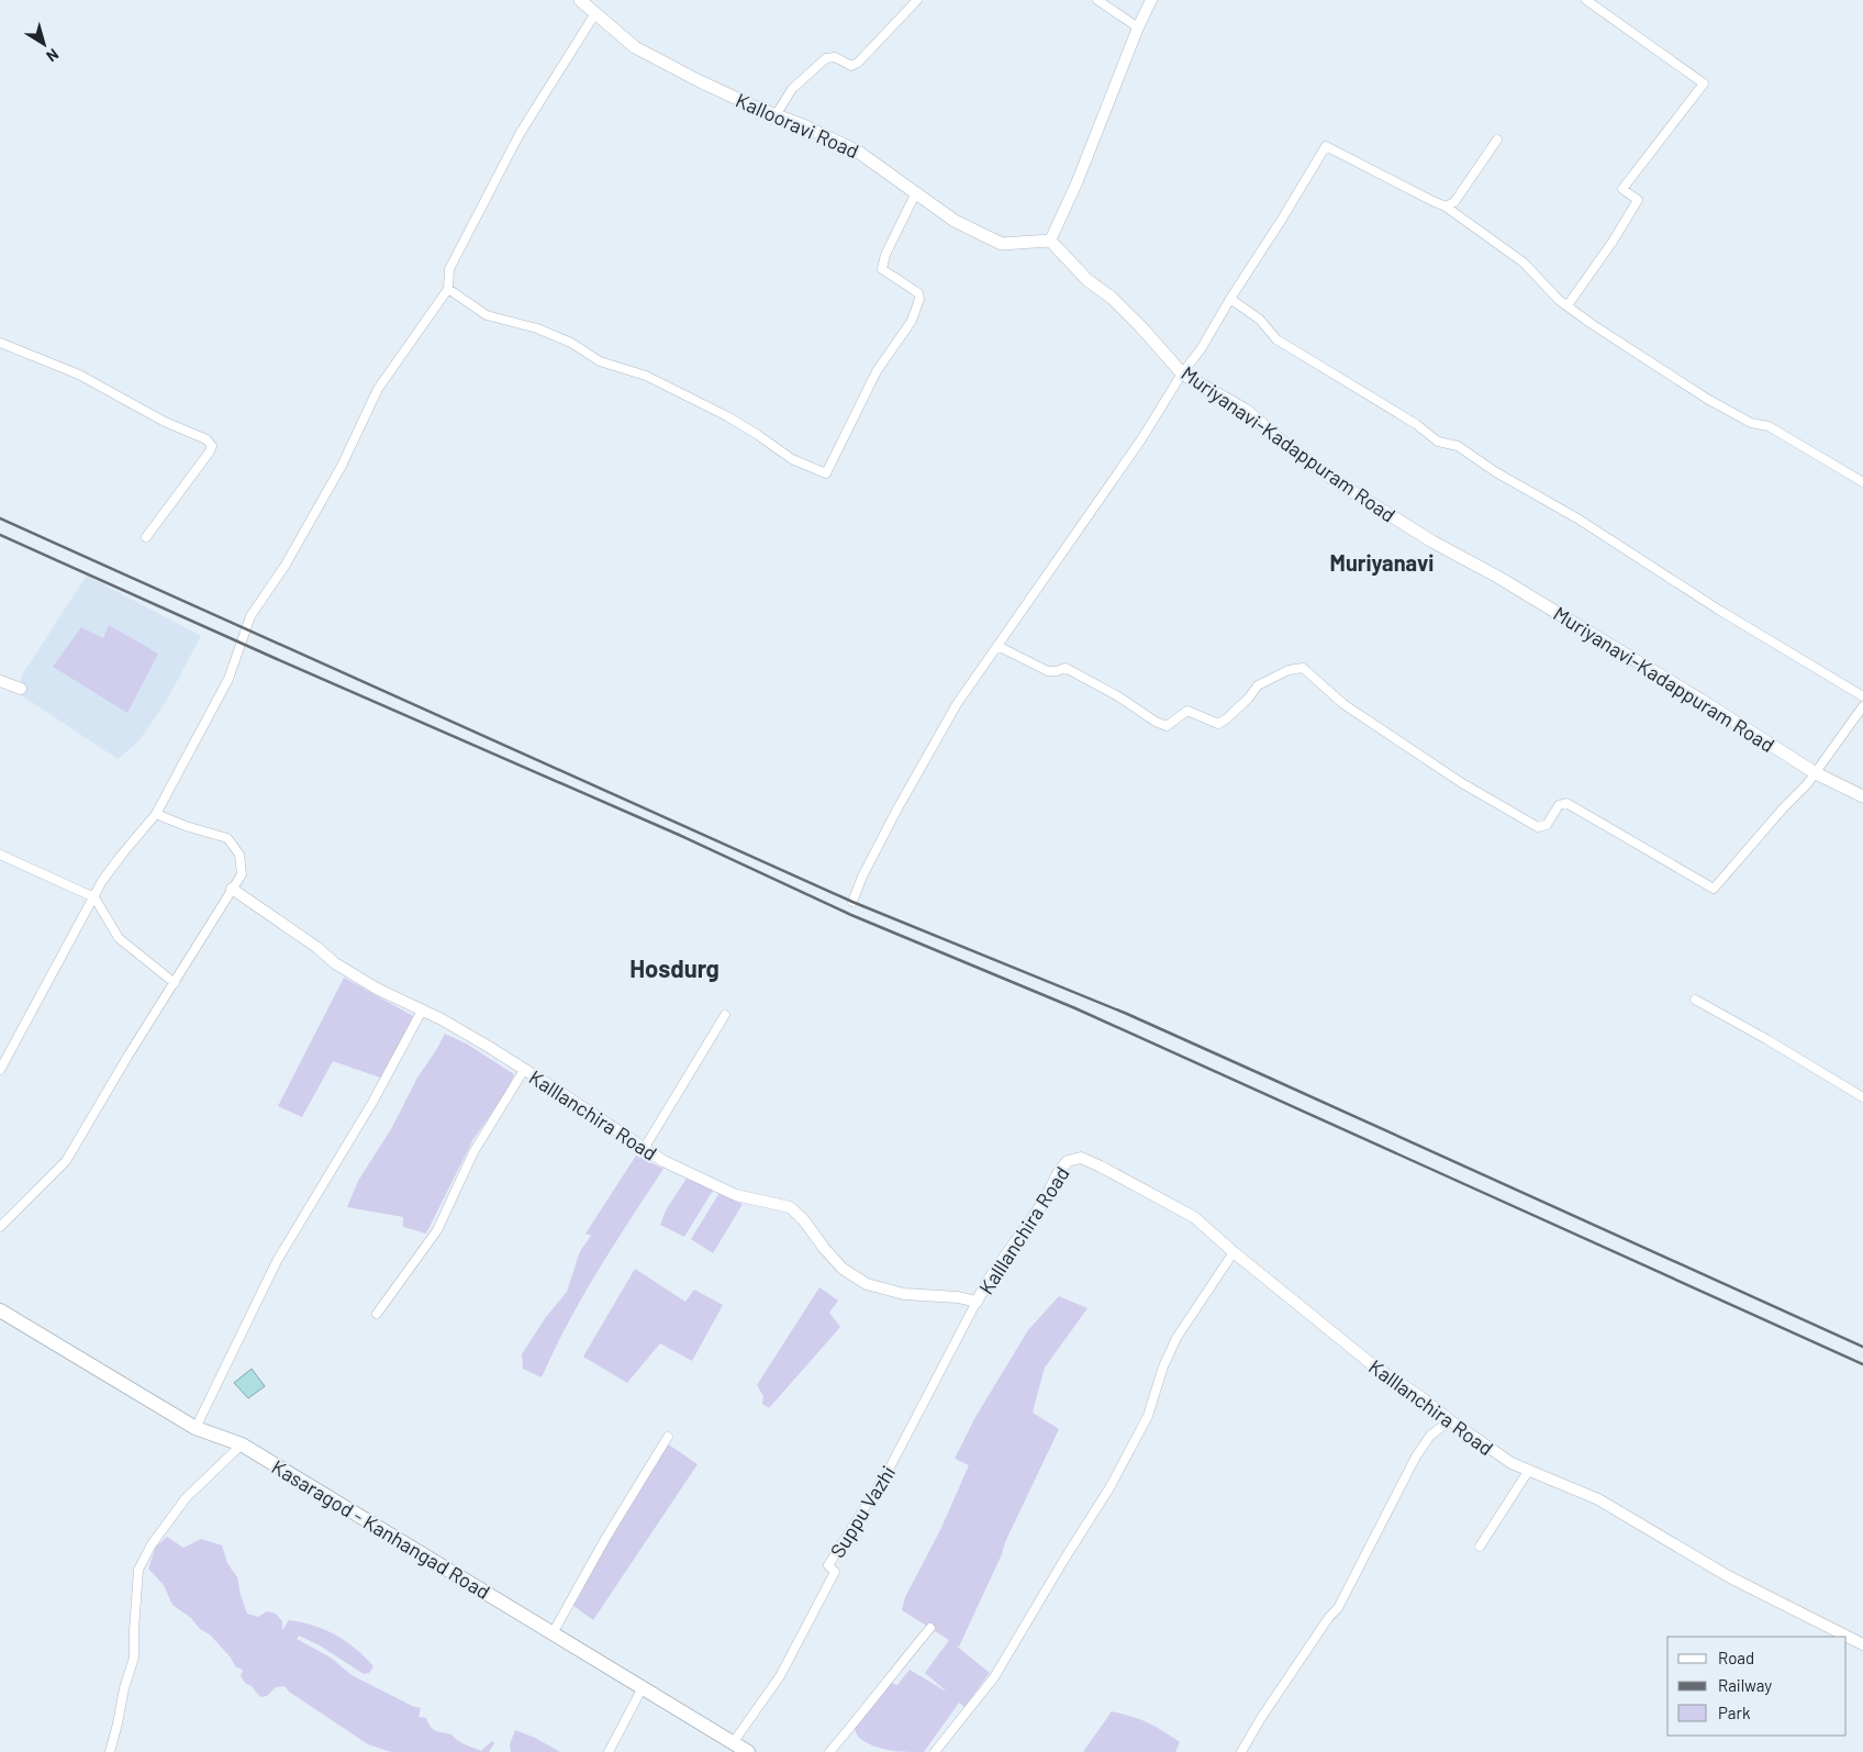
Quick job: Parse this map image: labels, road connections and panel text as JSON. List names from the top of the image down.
{
  "streets": {
    "main road": ["Kallooravi Road", "Muriyanavi-Kadappuram Road", "Kasaragod - Kanhangad Road"],
    "street": ["Kalllanchira Road", "Suppu Vazhi"]
  },
  "crossings": [
    ["Kallooravi Road", "Muriyanavi-Kadappuram Road"],
    ["Kalllanchira Road", "Suppu Vazhi"],
    ["Suppu Vazhi", "Kasaragod - Kanhangad Road"]
  ],
  "districts": ["Muriyanavi", "Hosdurg"],
  "legend": ["Road", "Railway", "Park"],
  "north": "bottom right"
}
